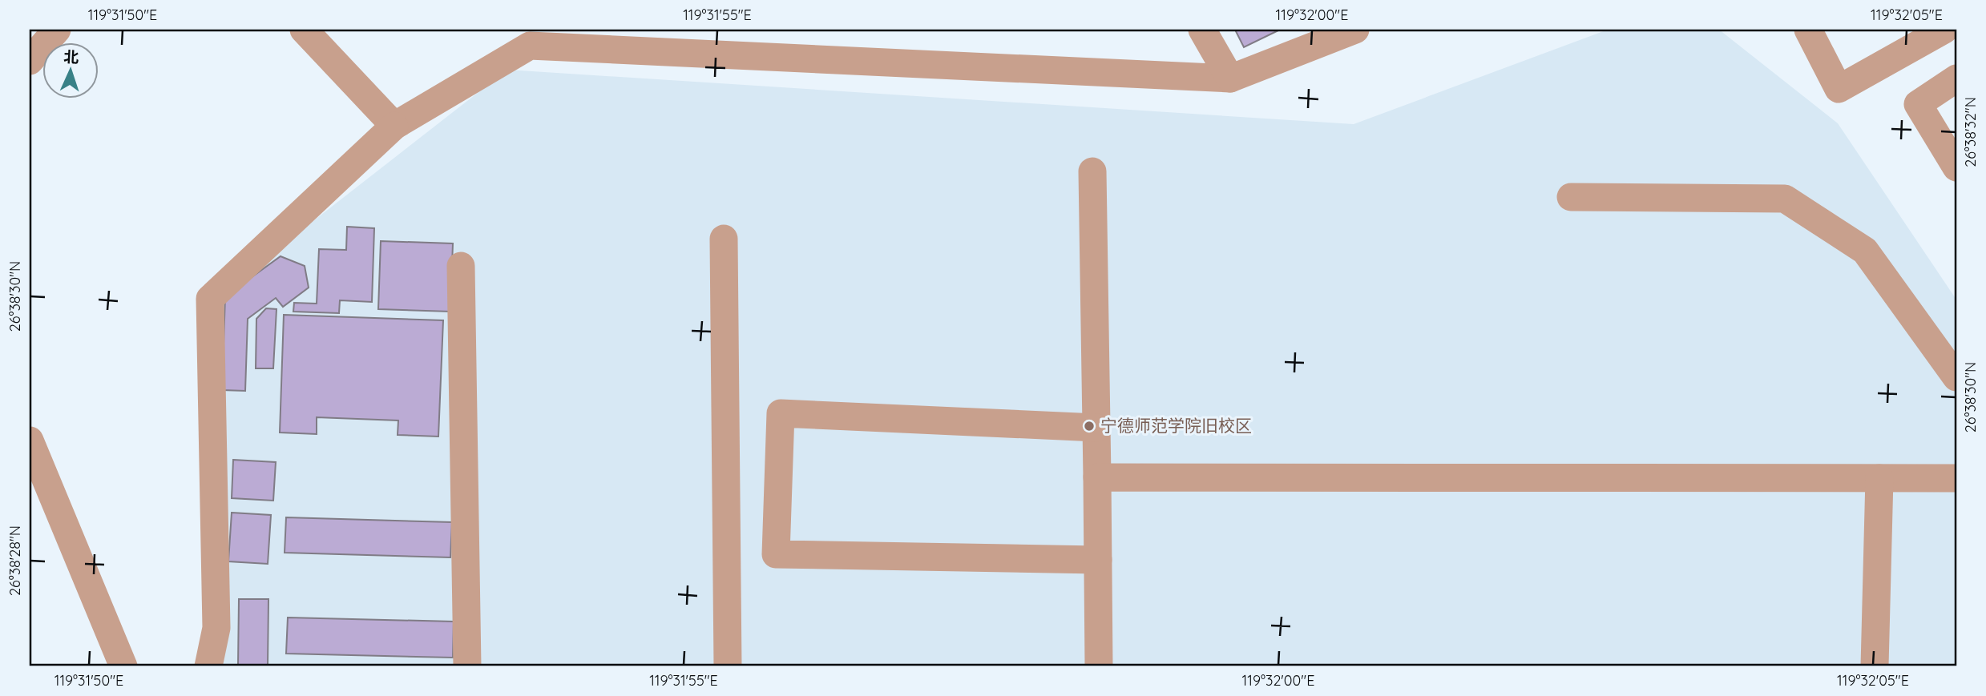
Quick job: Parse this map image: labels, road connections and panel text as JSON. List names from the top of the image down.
{
  "places": ["宁德师范学院旧校区"],
  "north": "top",
  "coordinates": [
    "119°31'50\"E",
    "119°31'55\"E",
    "119°32'00\"E",
    "119°32'05\"E",
    "26°38'32\"N",
    "26°38'30\"N",
    "26°38'28\"N"
  ]
}
